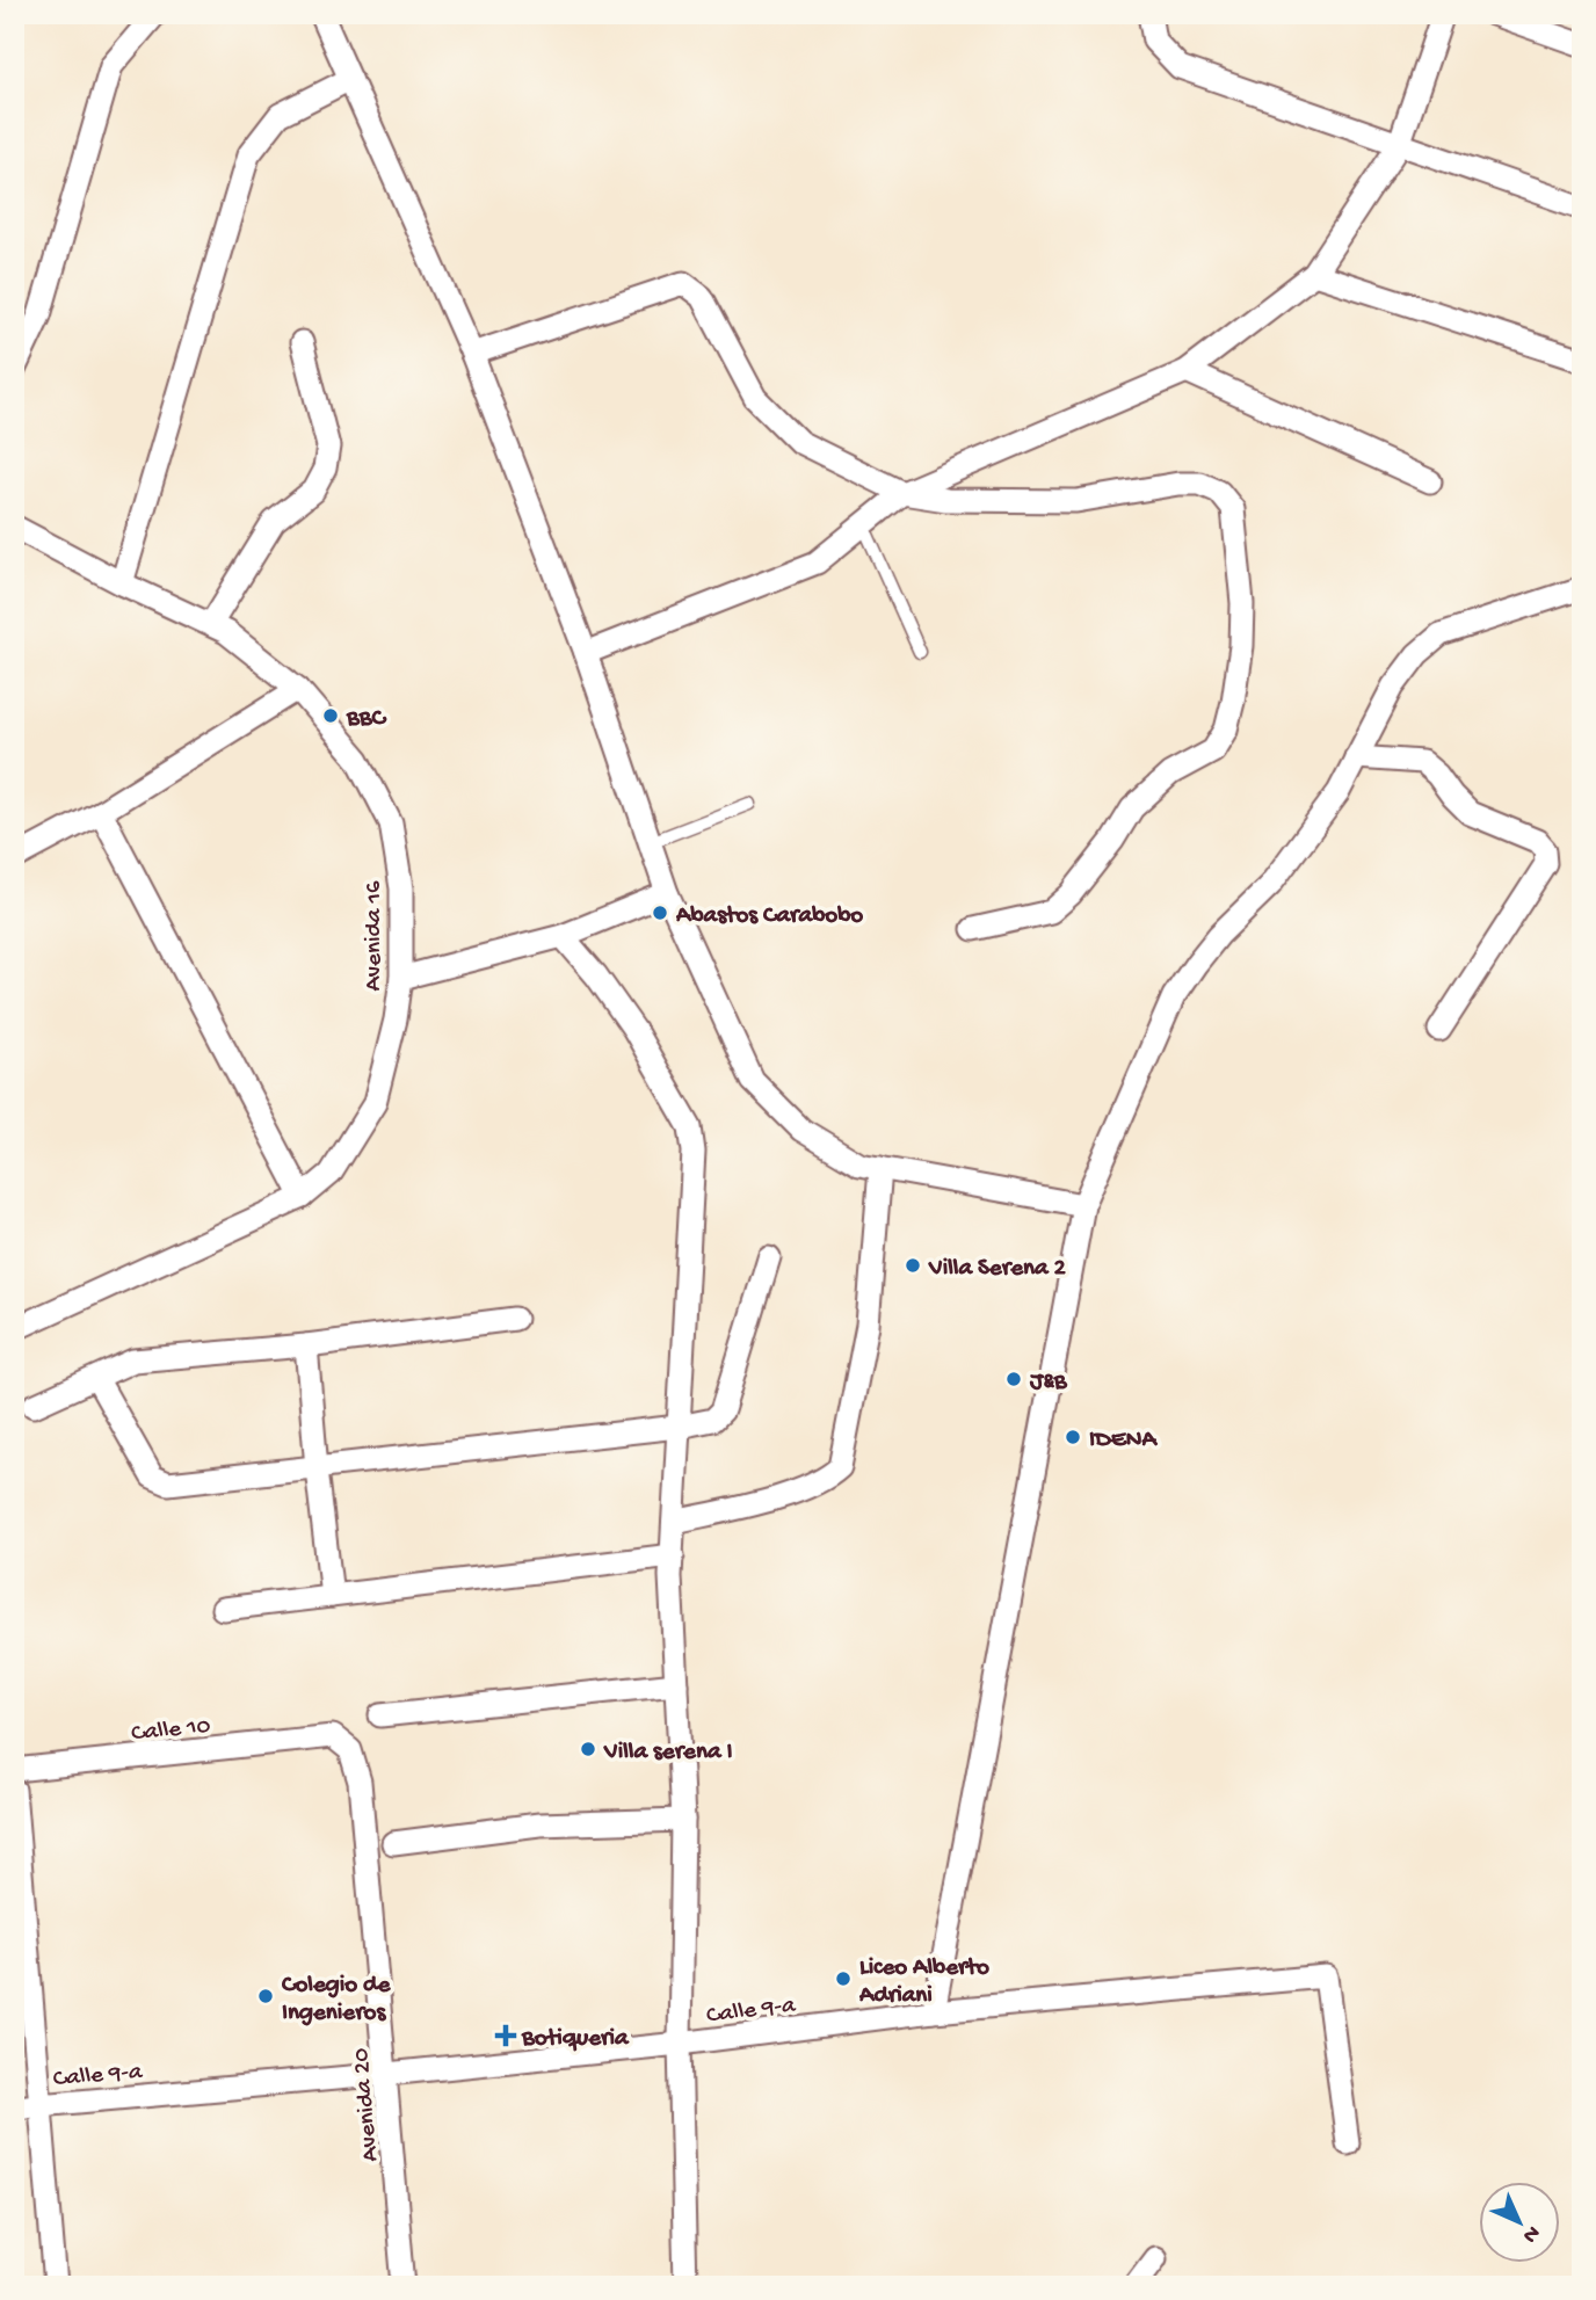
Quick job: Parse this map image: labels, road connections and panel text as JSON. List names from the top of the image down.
{
  "streets": {
    "street": [
      "Avenida 16",
      "Calle 10",
      "Calle 9-a",
      "Avenida 20"
    ]
  },
  "crossings": [
    ["Calle 10", "Avenida 20"],
    ["Calle 9-a", "Avenida 20"]
  ],
  "places": {
    "other": [
      "BBC",
      "Abastos Carabobo",
      "Villa Serena 2",
      "J&B",
      "IDENA",
      "Villa serena I",
      "Liceo Alberto Adriani",
      "Colegio de Ingenieros"
    ],
    "health": ["Botiqueria"]
  },
  "north": "bottom right"
}
